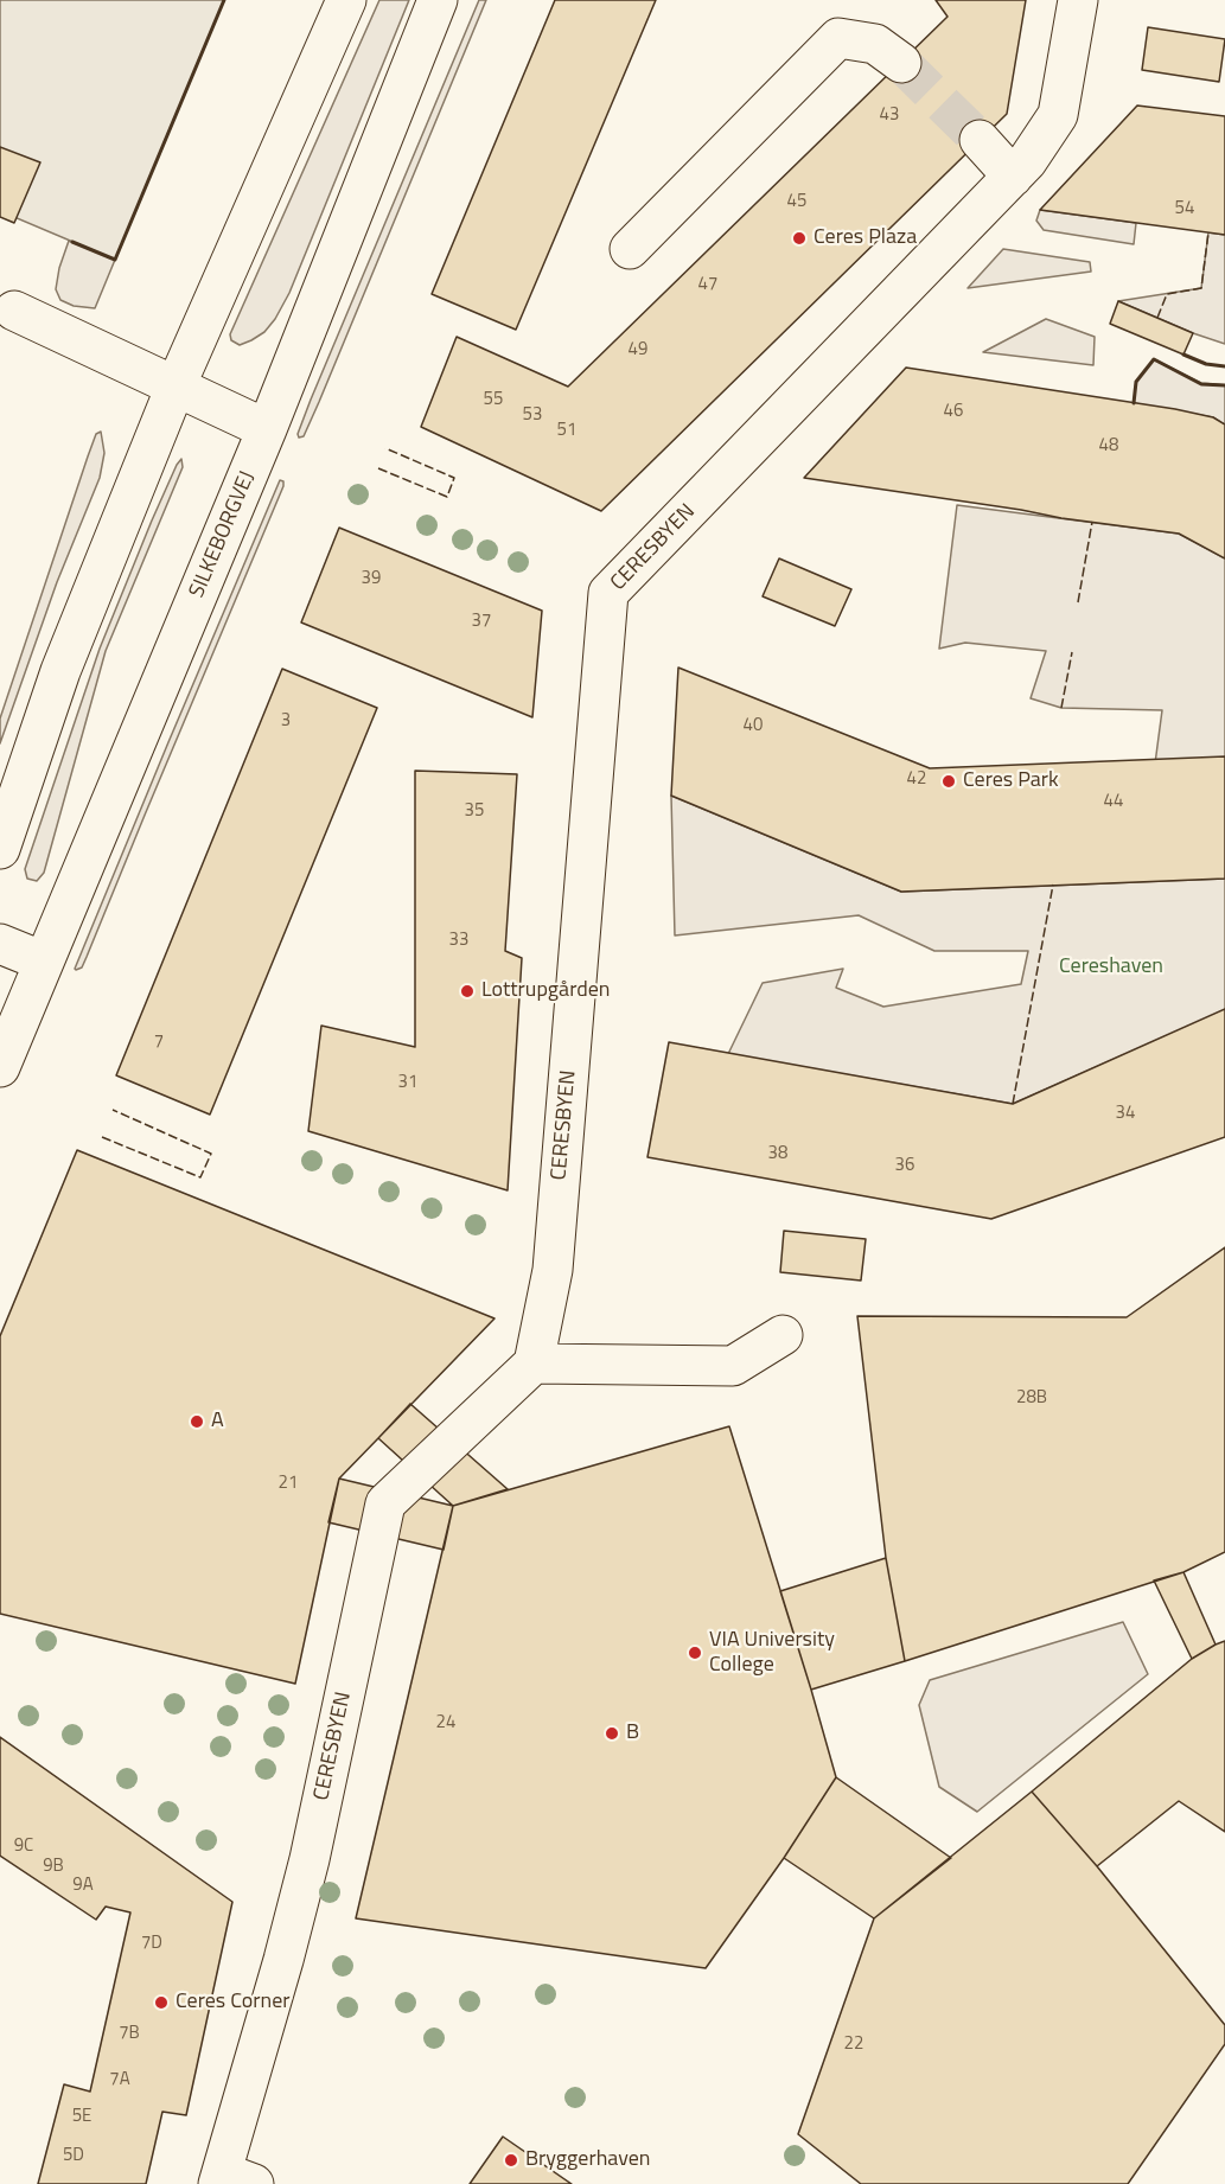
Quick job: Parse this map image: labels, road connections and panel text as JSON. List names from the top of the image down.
{
  "streets": {
    "street": ["SILKEBORGVEJ", "CERESBYEN"]
  },
  "parks": ["Cereshaven"],
  "places": [
    "Ceres Plaza",
    "Ceres Park",
    "Lottrupgården",
    "A",
    "VIA University College",
    "B",
    "Ceres Corner",
    "Bryggerhaven"
  ],
  "house_numbers": [
    "43",
    "45",
    "54",
    "47",
    "49",
    "55",
    "46",
    "53",
    "51",
    "48",
    "39",
    "37",
    "3",
    "40",
    "42",
    "44",
    "35",
    "33",
    "7",
    "31",
    "34",
    "38",
    "36",
    "28B",
    "21",
    "24",
    "9C",
    "9B",
    "9A",
    "7D",
    "7B",
    "22",
    "7A",
    "5E",
    "5D"
  ]
}
